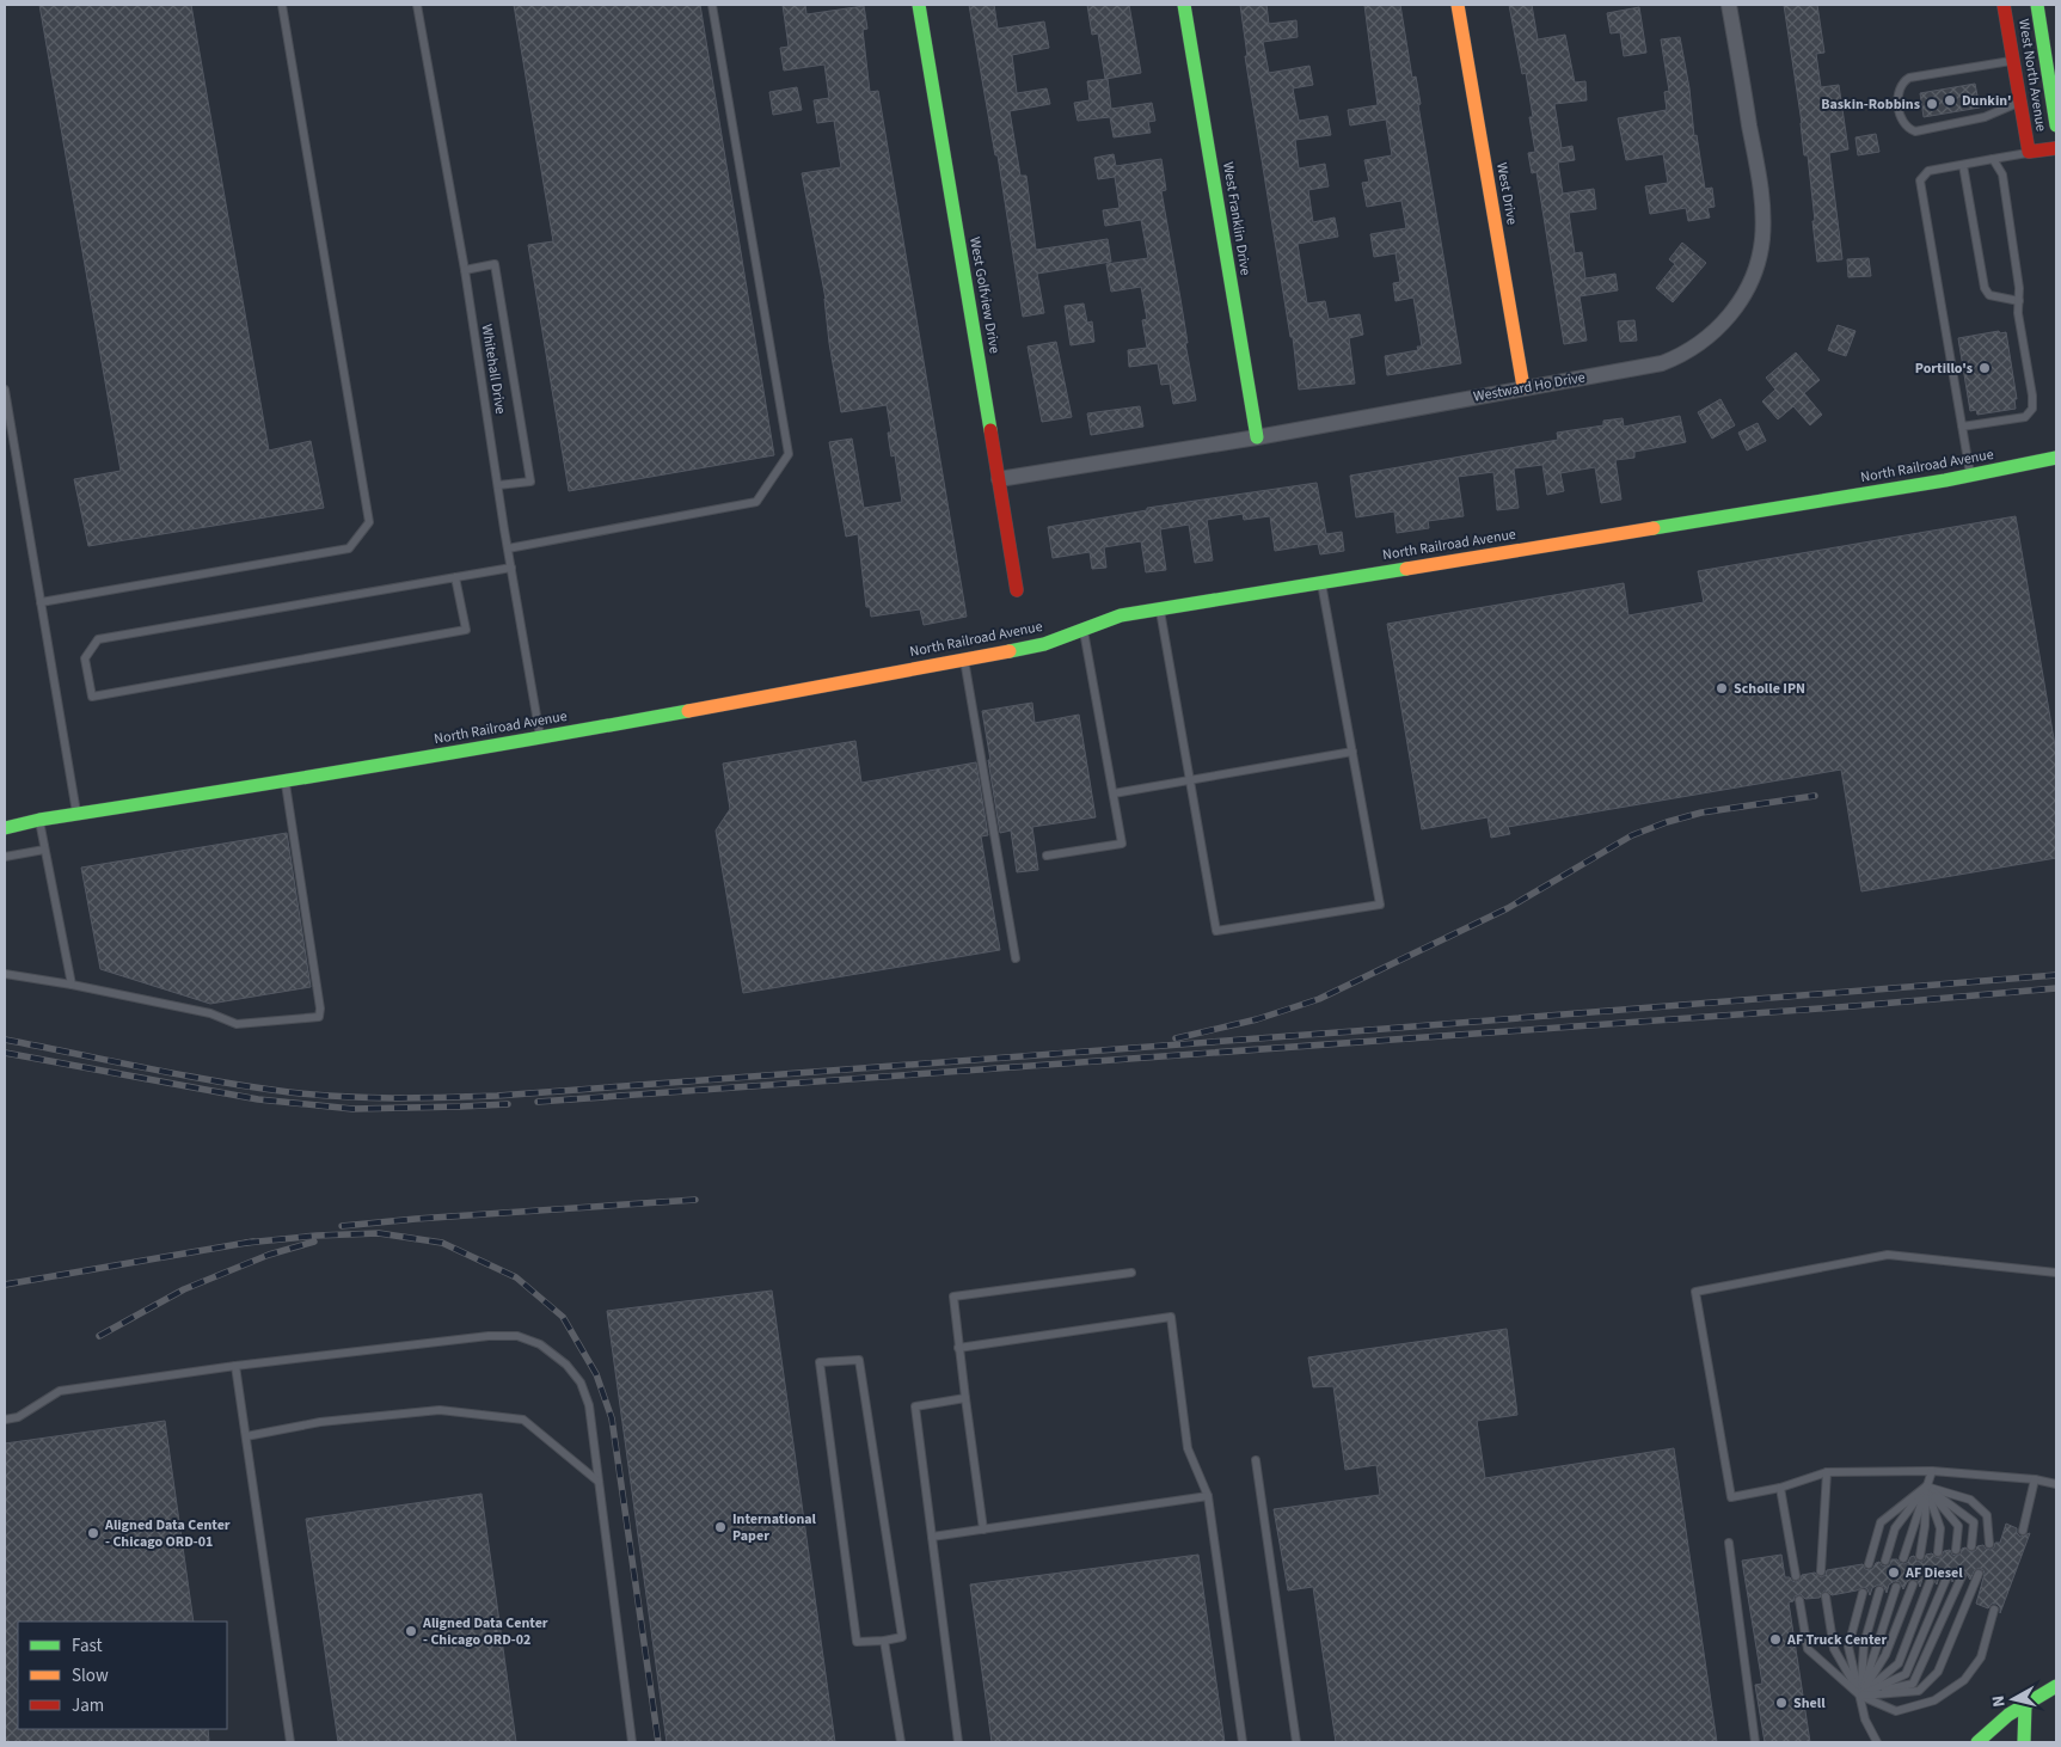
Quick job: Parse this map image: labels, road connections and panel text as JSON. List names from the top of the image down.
{
  "streets": {
    "street": [
      "West North Avenue",
      "West Drive",
      "West Franklin Drive",
      "West Golfview Drive",
      "Westward Ho Drive",
      "North Railroad Avenue"
    ],
    "lane": ["Whitehall Drive"]
  },
  "crossings": [
    ["West Drive", "Westward Ho Drive"],
    ["West Franklin Drive", "Westward Ho Drive"],
    ["West Golfview Drive", "Westward Ho Drive"],
    ["Whitehall Drive", "North Railroad Avenue"]
  ],
  "places": [
    "Dunkin'",
    "Baskin-Robbins",
    "Portillo's",
    "Scholle IPN",
    "International Paper",
    "Aligned Data Center - Chicago ORD-01",
    "AF Diesel",
    "Aligned Data Center - Chicago ORD-02",
    "AF Truck Center",
    "Shell"
  ],
  "legend": ["Fast", "Slow", "Jam"],
  "north": "left"
}
